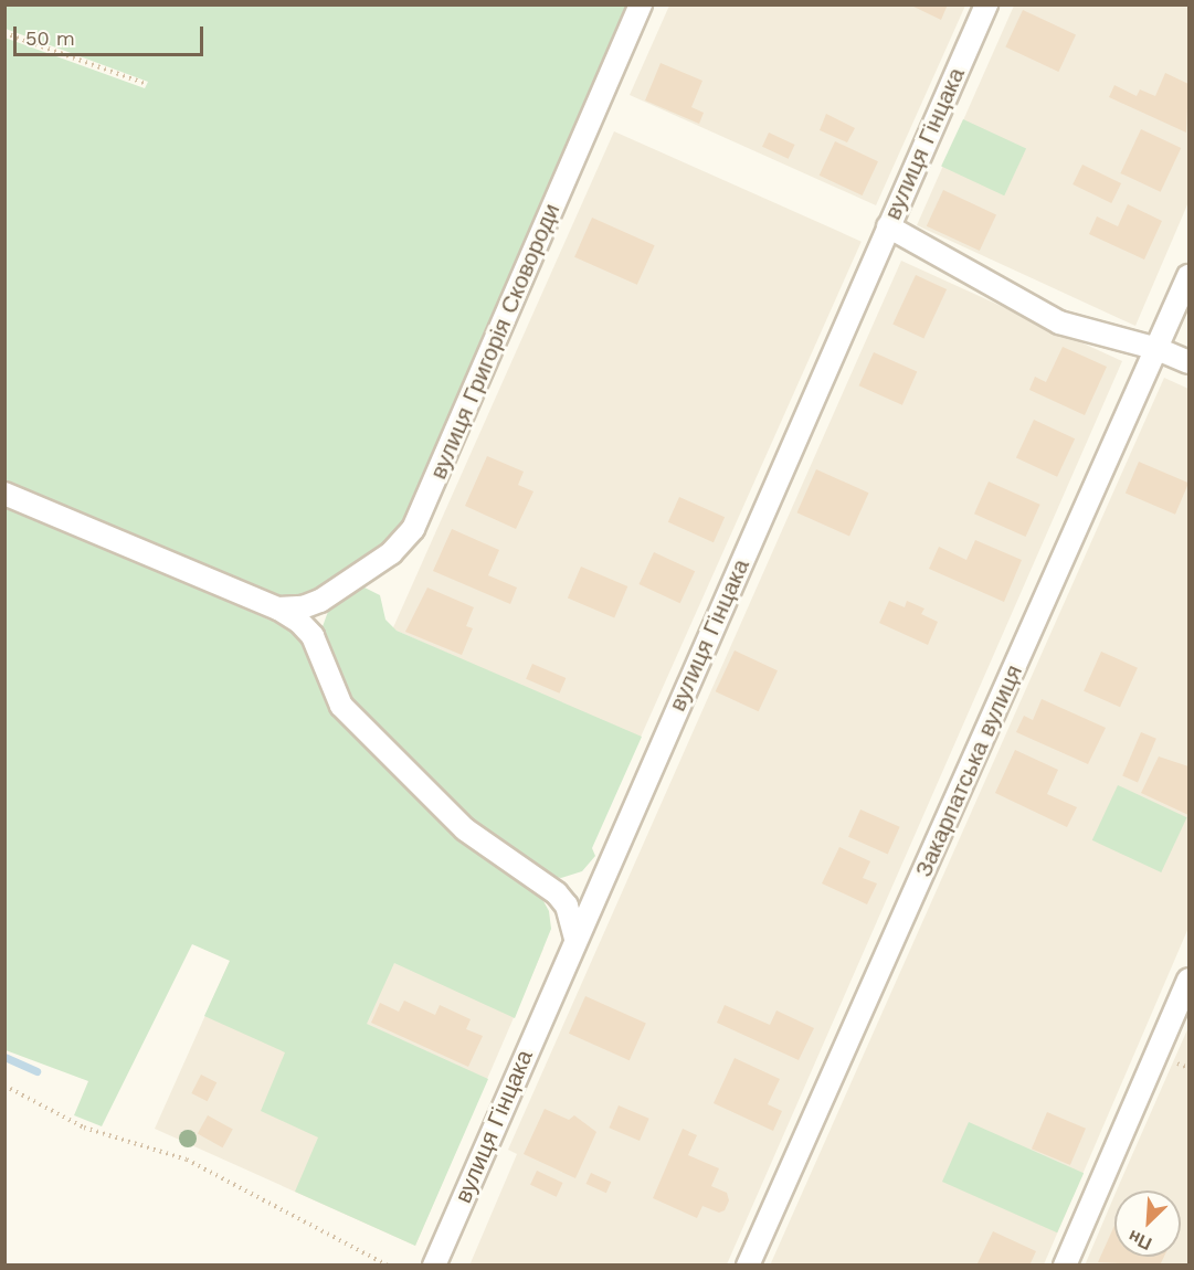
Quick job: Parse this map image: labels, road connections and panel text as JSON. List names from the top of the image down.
{
  "streets": {
    "street": ["вулиця Гінцака", "вулиця Григорія Сковороди", "Закарпатська вулиця"]
  },
  "scale_bar": "50 m",
  "north": "bottom left"
}
